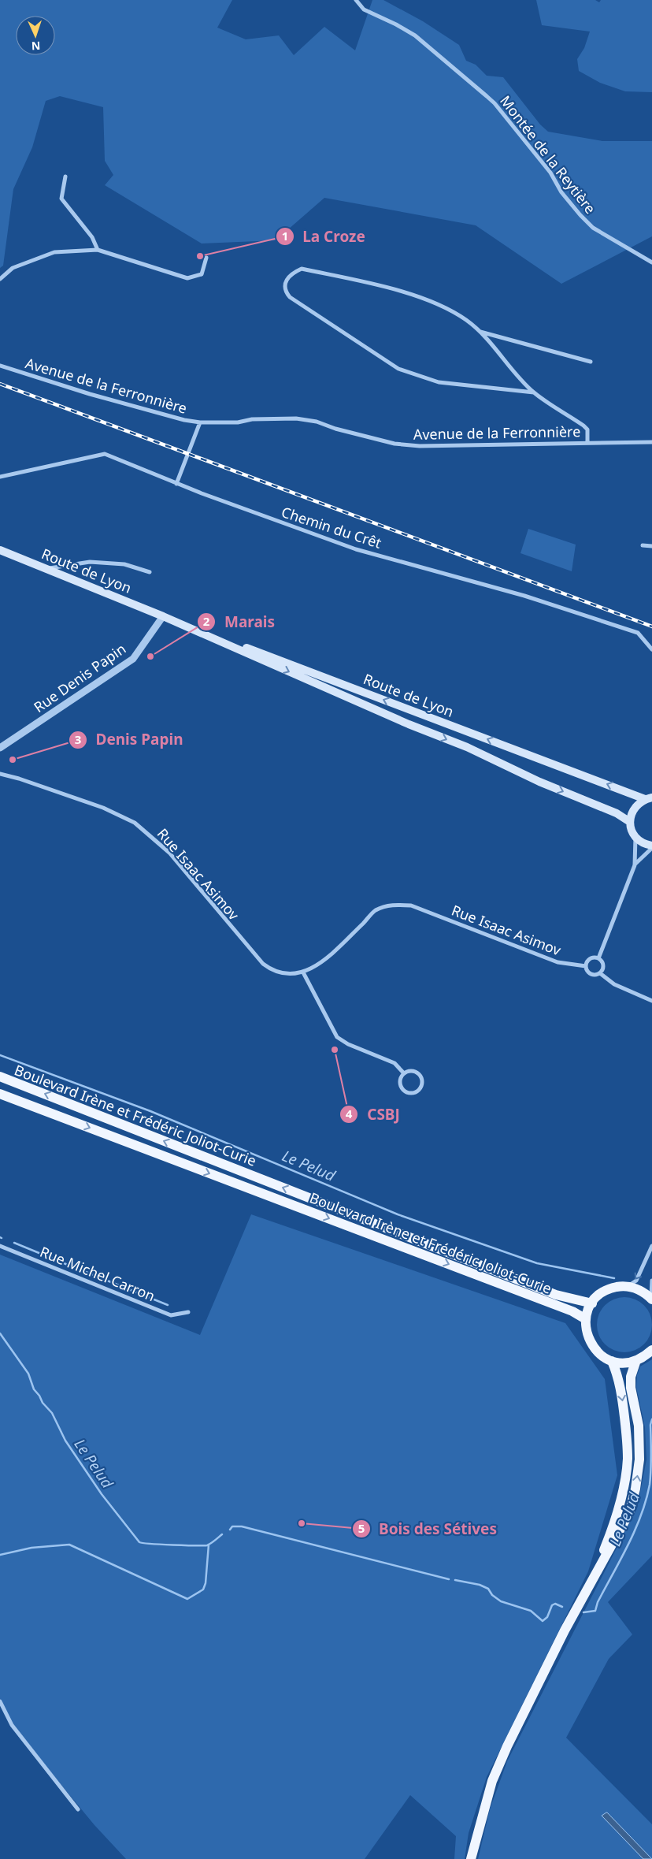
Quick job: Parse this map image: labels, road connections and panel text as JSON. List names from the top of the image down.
{
  "streets": {
    "main road": ["Route de Lyon", "Boulevard Irène et Frédéric Joliot-Curie"],
    "street": [
      "Montée de la Reytière",
      "Avenue de la Ferronnière",
      "Chemin du Crêt",
      "Rue Denis Papin",
      "Rue Isaac Asimov",
      "Rue Michel Carron"
    ]
  },
  "crossings": [
    ["Route de Lyon", "Rue Denis Papin"]
  ],
  "water": ["Le Pelud"],
  "places": [
    "La Croze",
    "Marais",
    "Denis Papin",
    "CSBJ",
    "Bois des Sétives"
  ],
  "north": "bottom"
}
